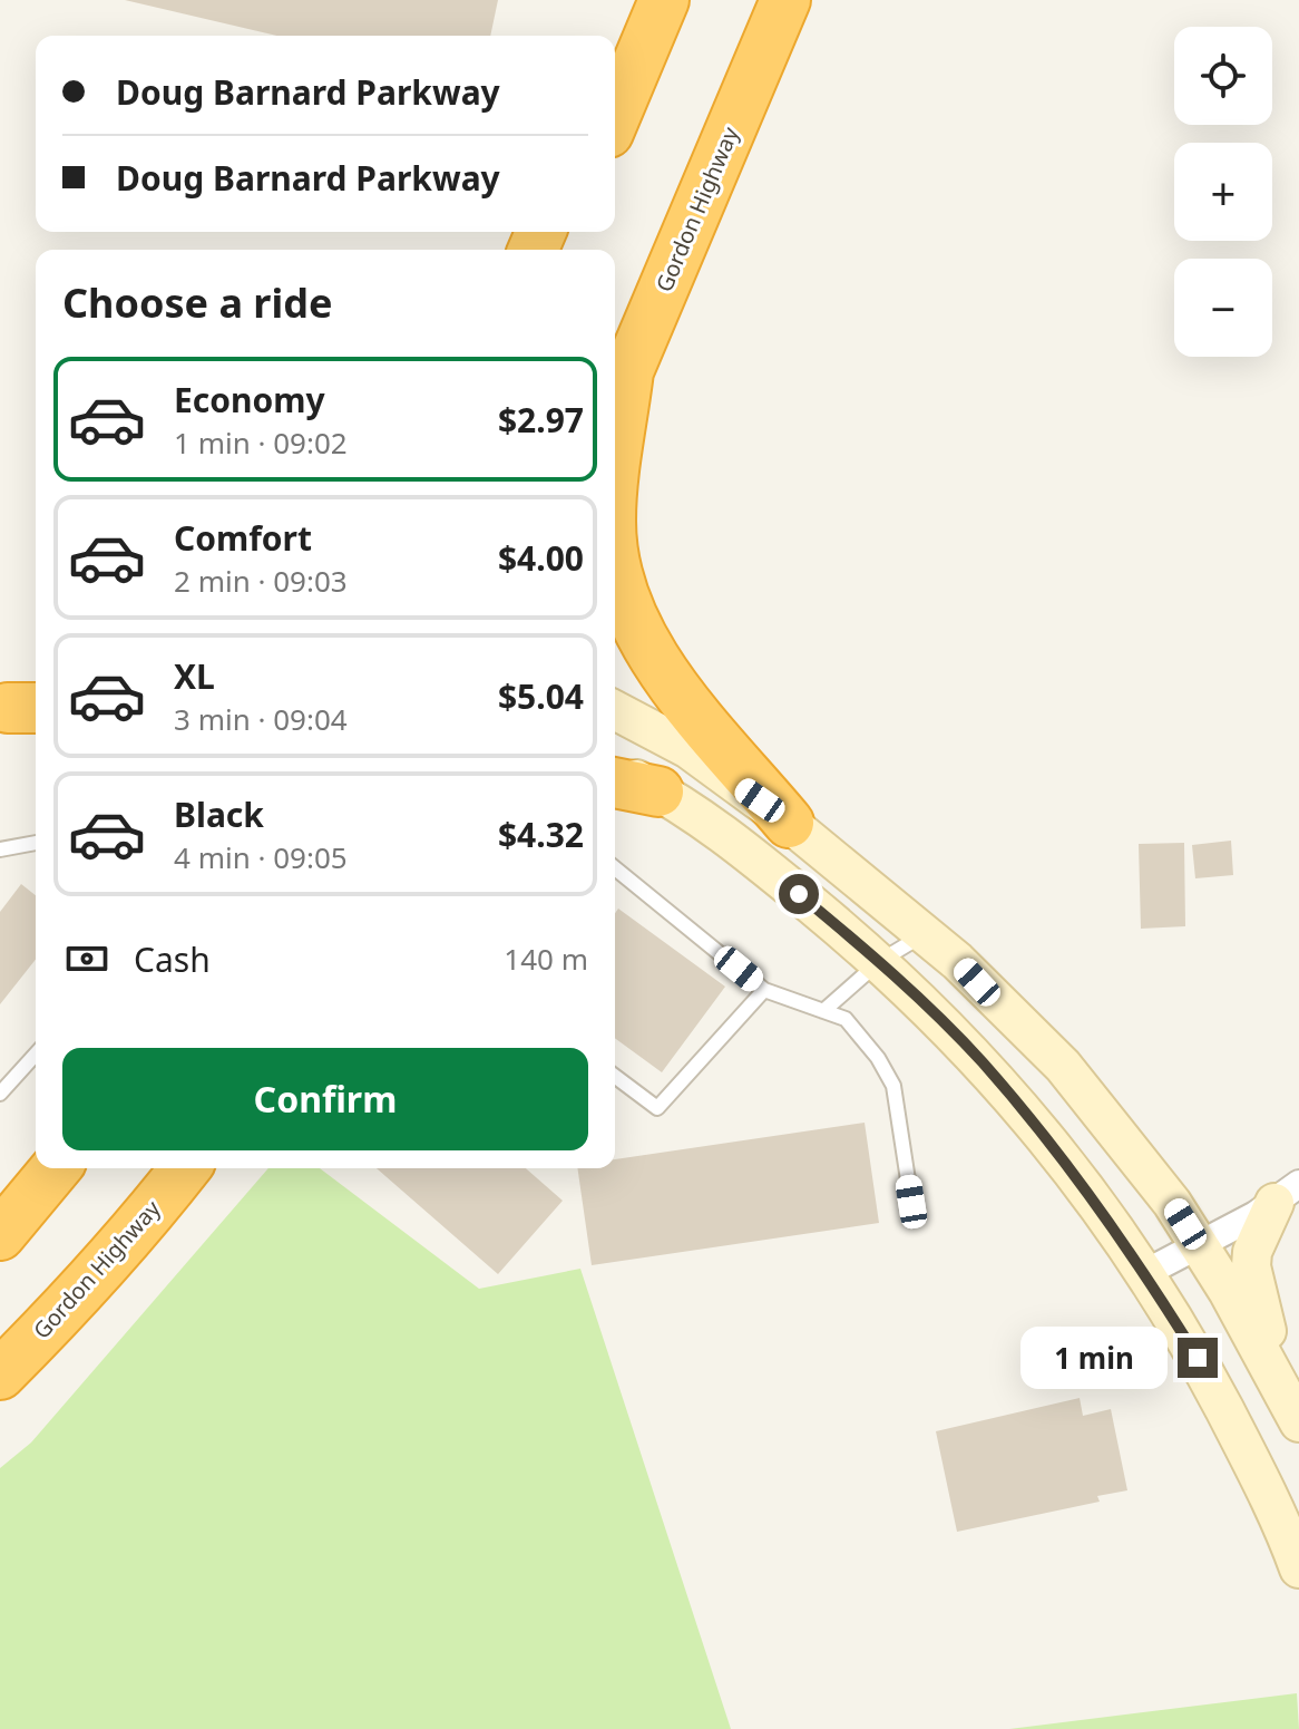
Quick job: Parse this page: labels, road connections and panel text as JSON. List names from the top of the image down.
{
  "streets": {
    "highway": ["Gordon Highway"]
  },
  "page": {
    "map_buttons": ["+", "−"],
    "banner": ["Doug Barnard Parkway", "Doug Barnard Parkway"],
    "heading": "Choose a ride",
    "list": [
      {
        "name": "Economy",
        "note": "1 min · 09:02",
        "value": "$2.97"
      },
      {
        "name": "Comfort",
        "note": "2 min · 09:03",
        "value": "$4.00"
      },
      {
        "name": "XL",
        "note": "3 min · 09:04",
        "value": "$5.04"
      },
      {
        "name": "Black",
        "note": "4 min · 09:05",
        "value": "$4.32"
      }
    ],
    "pay": ["Cash", "140 m"],
    "buttons": "Confirm",
    "bubble": "1 min"
  }
}
